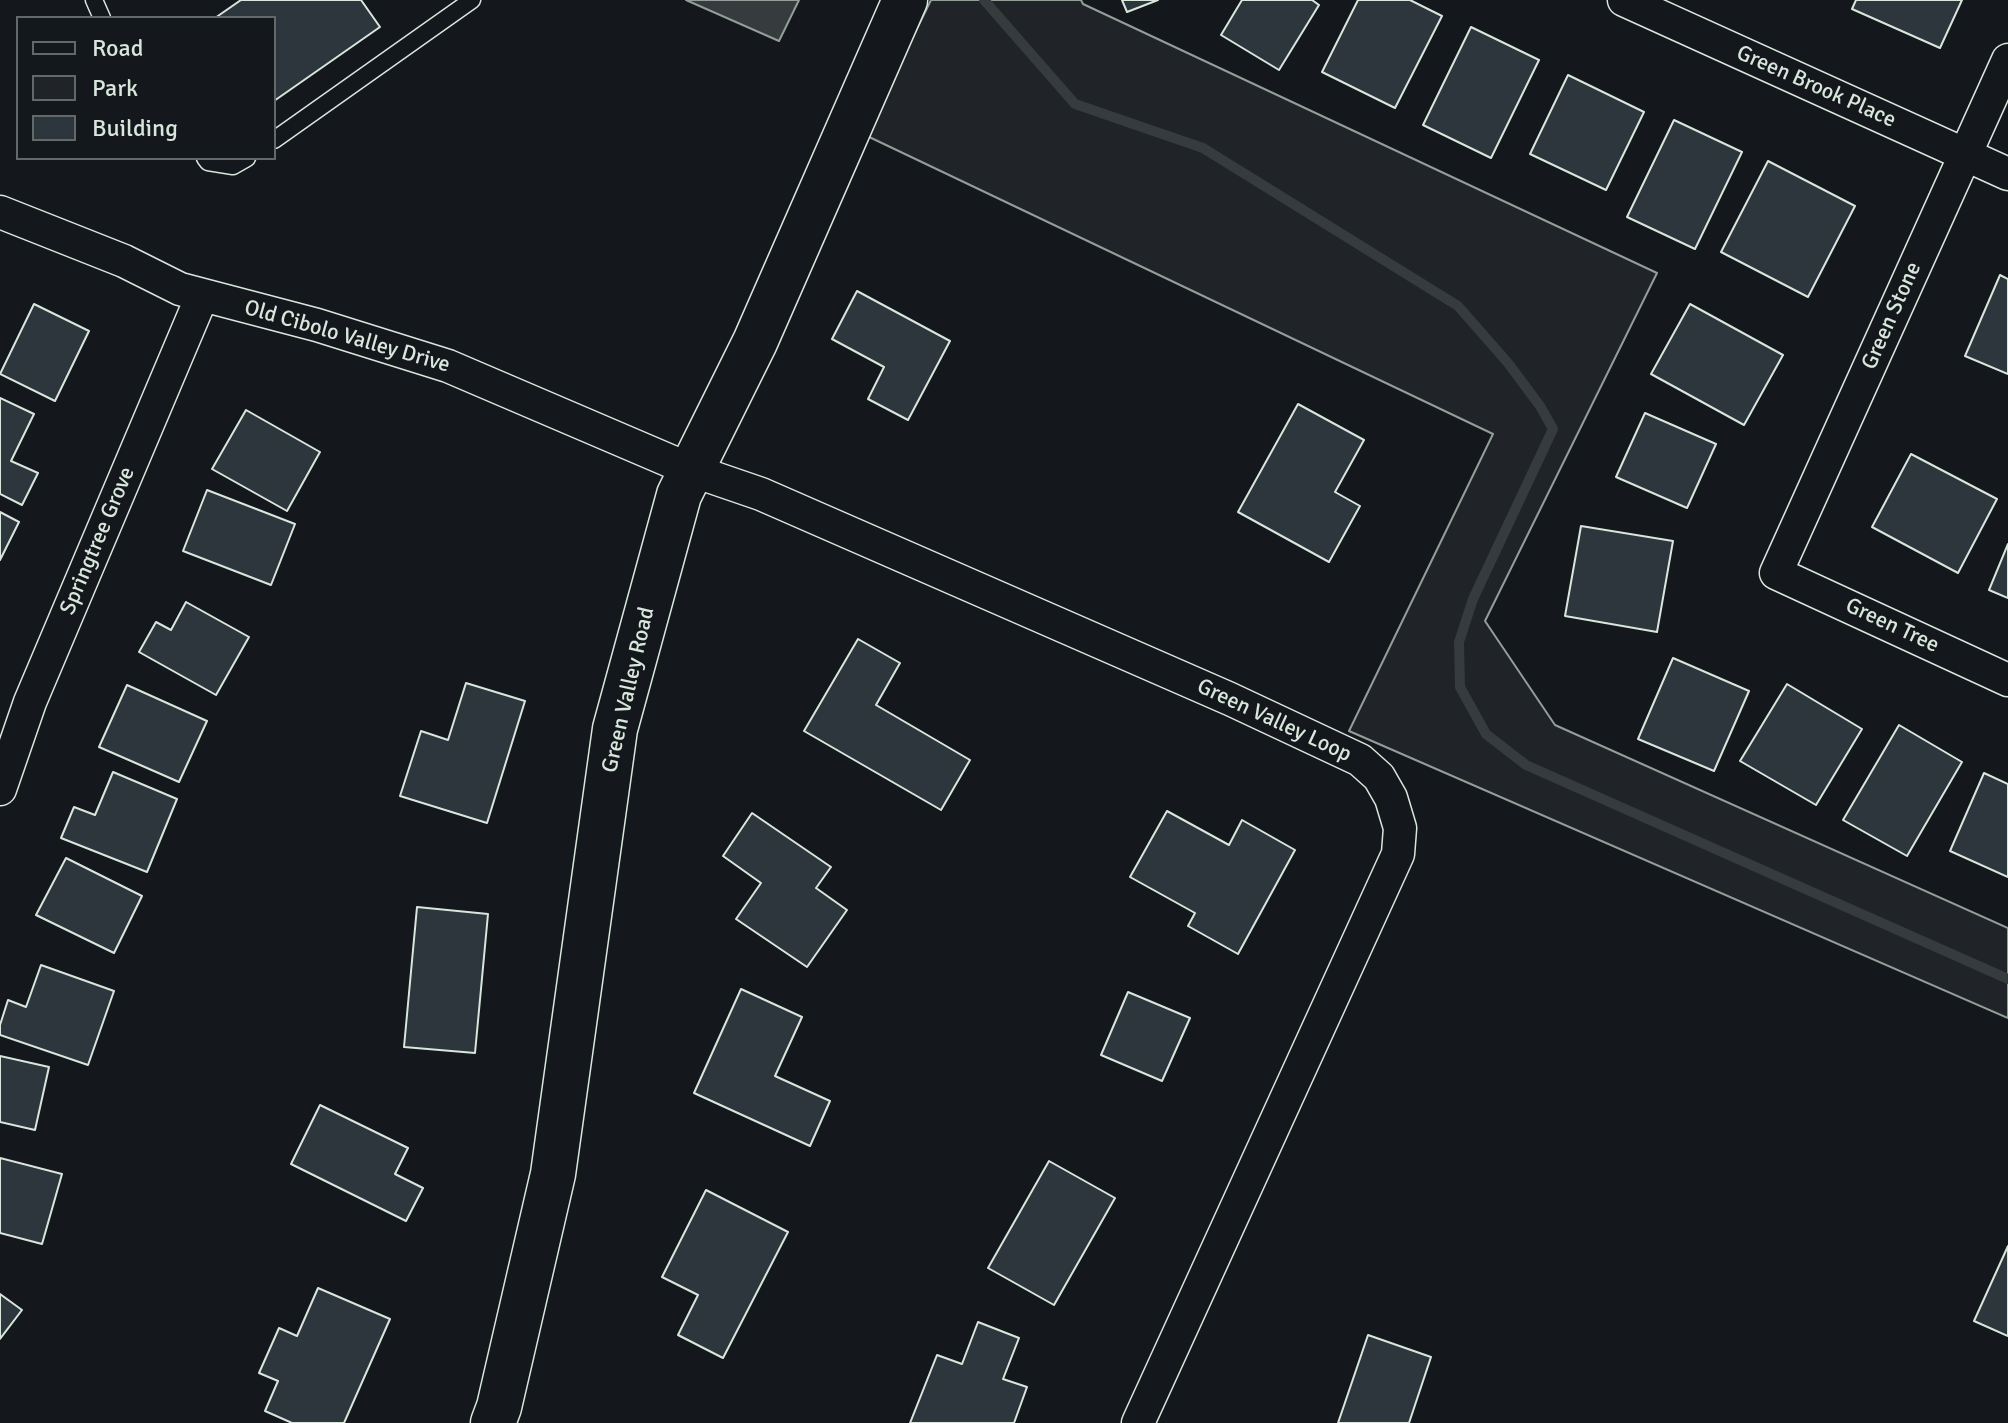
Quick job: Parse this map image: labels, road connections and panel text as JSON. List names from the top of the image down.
{
  "streets": {
    "street": [
      "Green Brook Place",
      "Green Stone",
      "Old Cibolo Valley Drive",
      "Springtree Grove",
      "Green Tree",
      "Green Valley Road",
      "Green Valley Loop"
    ]
  },
  "crossings": [
    ["Green Brook Place", "Green Stone"],
    ["Green Stone", "Green Tree"],
    ["Old Cibolo Valley Drive", "Springtree Grove"],
    ["Old Cibolo Valley Drive", "Green Valley Road"],
    ["Old Cibolo Valley Drive", "Green Valley Loop"],
    ["Green Valley Road", "Green Valley Loop"]
  ],
  "legend": ["Road", "Park", "Building"]
}
